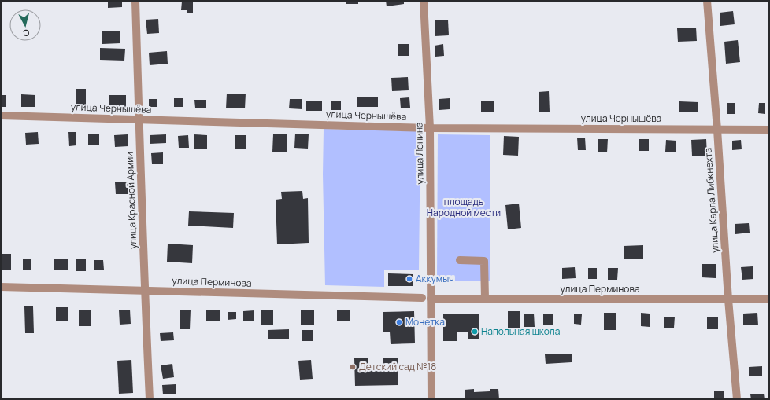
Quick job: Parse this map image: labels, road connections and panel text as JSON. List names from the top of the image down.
{
  "streets": {
    "street": [
      "улица Чернышёва",
      "улица Ленина",
      "улица Красной Армии",
      "улица Карла Либкнехта",
      "улица Перминова"
    ]
  },
  "crossings": [
    ["улица Чернышёва", "улица Ленина"],
    ["улица Чернышёва", "улица Красной Армии"],
    ["улица Чернышёва", "улица Карла Либкнехта"],
    ["улица Ленина", "улица Перминова"],
    ["улица Красной Армии", "улица Перминова"],
    ["улица Карла Либкнехта", "улица Перминова"]
  ],
  "parks": ["площадь Народной мести"],
  "places": [
    "Аккумыч",
    "Монетка",
    "Напольная школа",
    "Детский сад №18"
  ],
  "north": "bottom"
}
